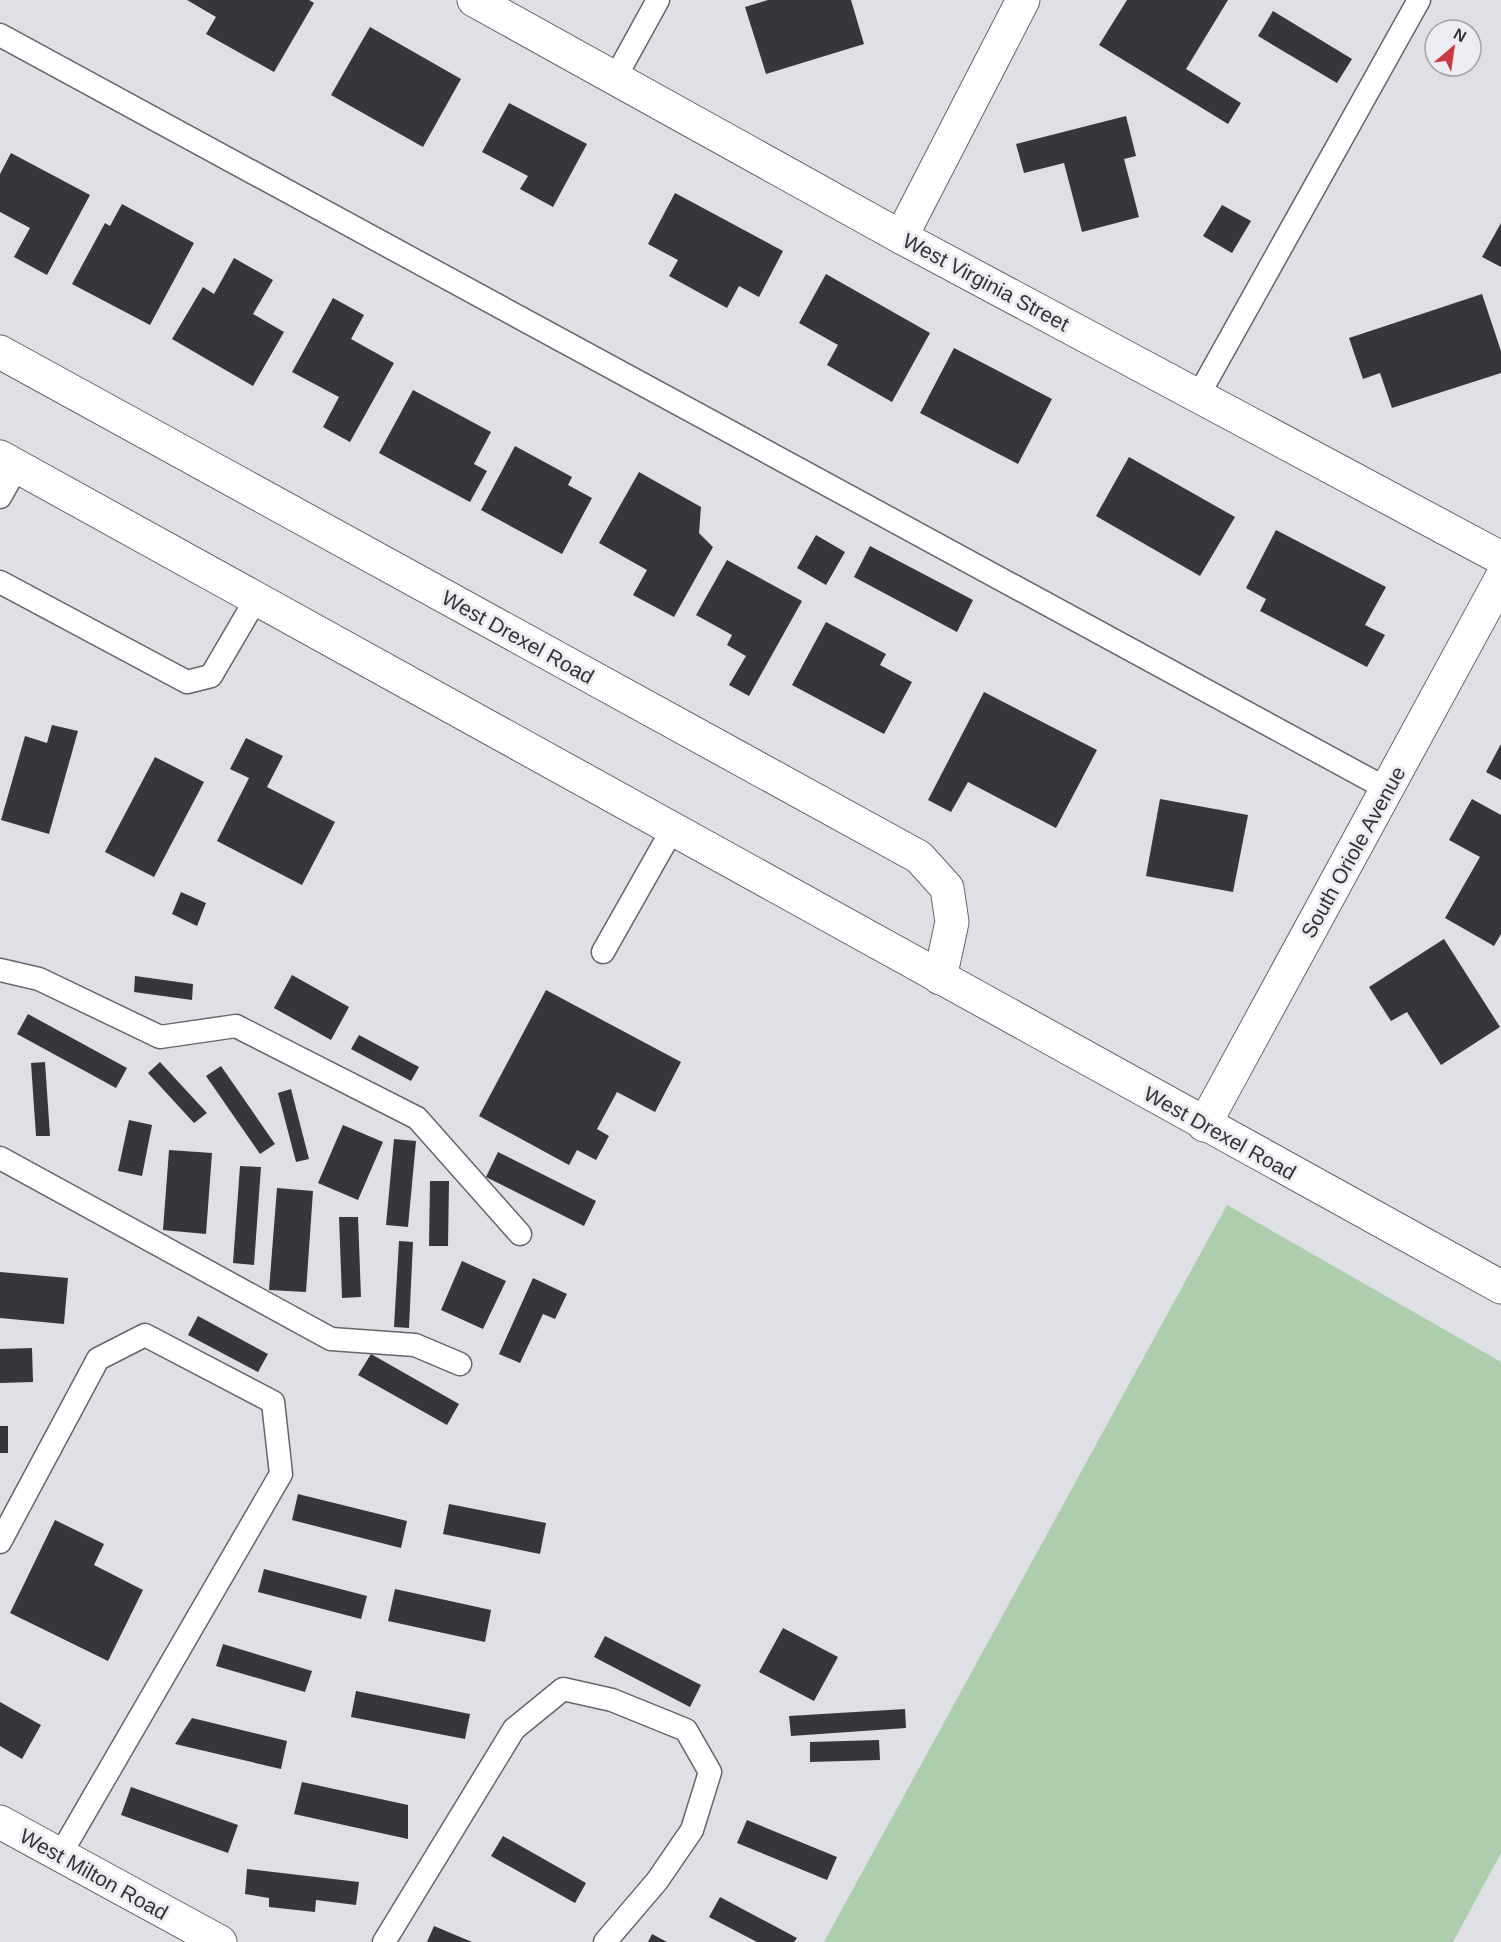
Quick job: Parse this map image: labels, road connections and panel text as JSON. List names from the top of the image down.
{
  "streets": {
    "street": [
      "West Virginia Street",
      "West Drexel Road",
      "South Oriole Avenue",
      "West Milton Road"
    ]
  },
  "crossings": [
    ["West Drexel Road", "South Oriole Avenue"]
  ],
  "north": "top right"
}
